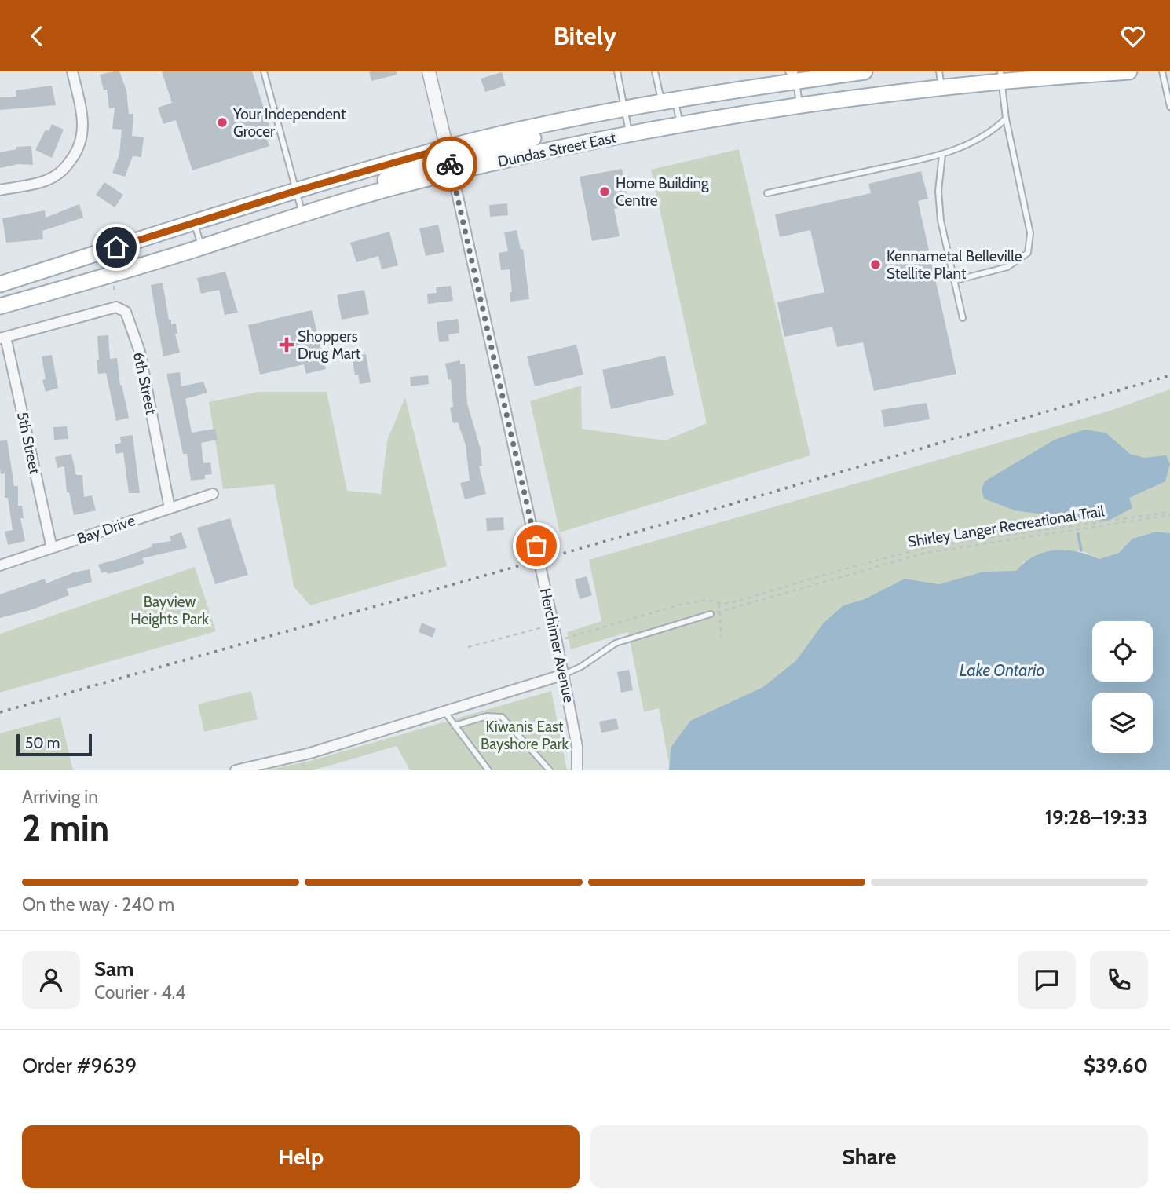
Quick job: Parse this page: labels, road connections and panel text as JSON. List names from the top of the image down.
{
  "streets": {
    "main road": ["Dundas Street East"],
    "street": [
      "6th Street",
      "5th Street",
      "Bay Drive",
      "Herchimer Avenue"
    ],
    "path": ["Shirley Langer Recreational Trail"]
  },
  "crossings": [
    ["Dundas Street East", "Herchimer Avenue"],
    ["6th Street", "5th Street"],
    ["6th Street", "Bay Drive"],
    ["5th Street", "Bay Drive"]
  ],
  "water": ["Lake Ontario"],
  "parks": ["Bayview Heights Park", "Kiwanis East Bayshore Park"],
  "places": {
    "other": ["Your Independent Grocer", "Home Building Centre", "Kennametal Belleville Stellite Plant"],
    "health": ["Shoppers Drug Mart"]
  },
  "scale_bar": "50 m",
  "page": {
    "header": "Bitely",
    "scale": "50 m",
    "heading": ["2 min", "Arriving in", "19:28–19:33"],
    "panel": [
      "Sam",
      "Courier · 4.4",
      "Order #9639",
      "$39.60"
    ],
    "bar": "On the way · 240 m",
    "buttons": ["Help", "Share"]
  }
}
